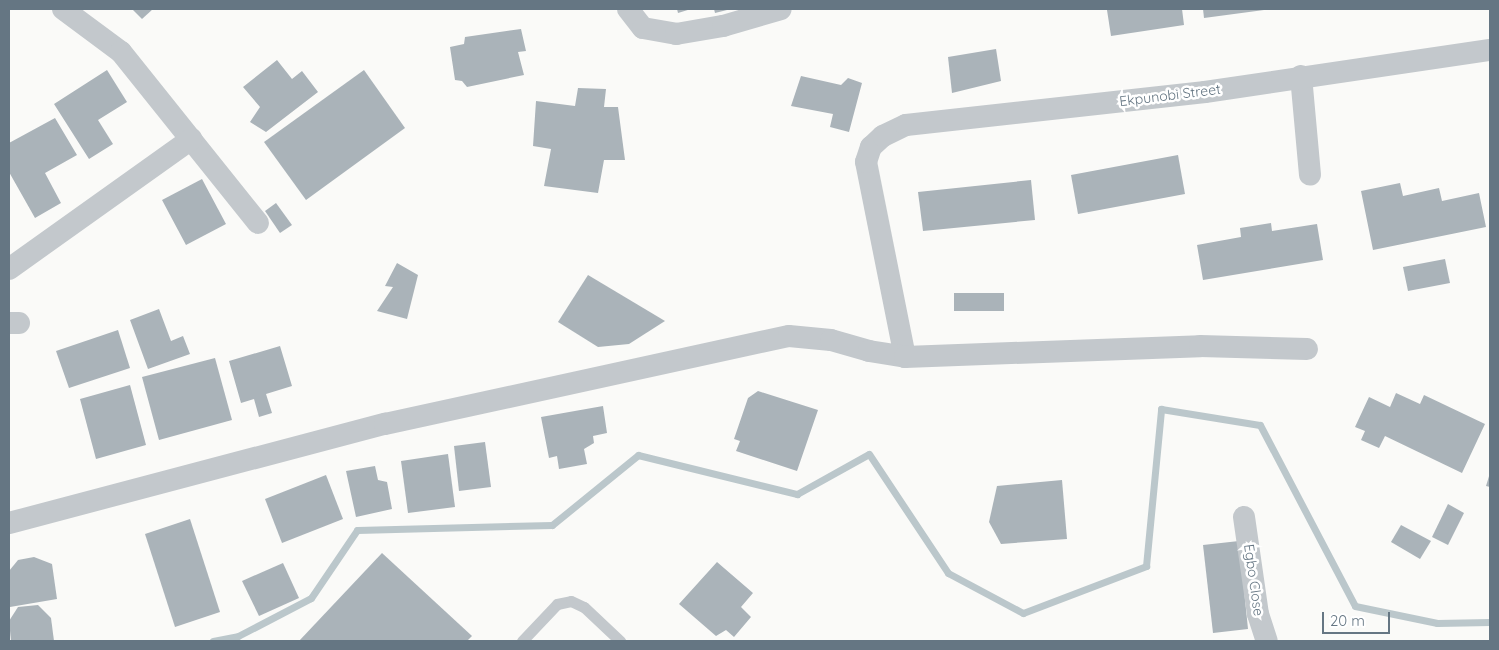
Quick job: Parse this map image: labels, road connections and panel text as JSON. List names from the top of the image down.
{
  "streets": {
    "street": ["Ekpunobi Street", "Egbo Close"]
  },
  "scale_bar": "20 m"
}
